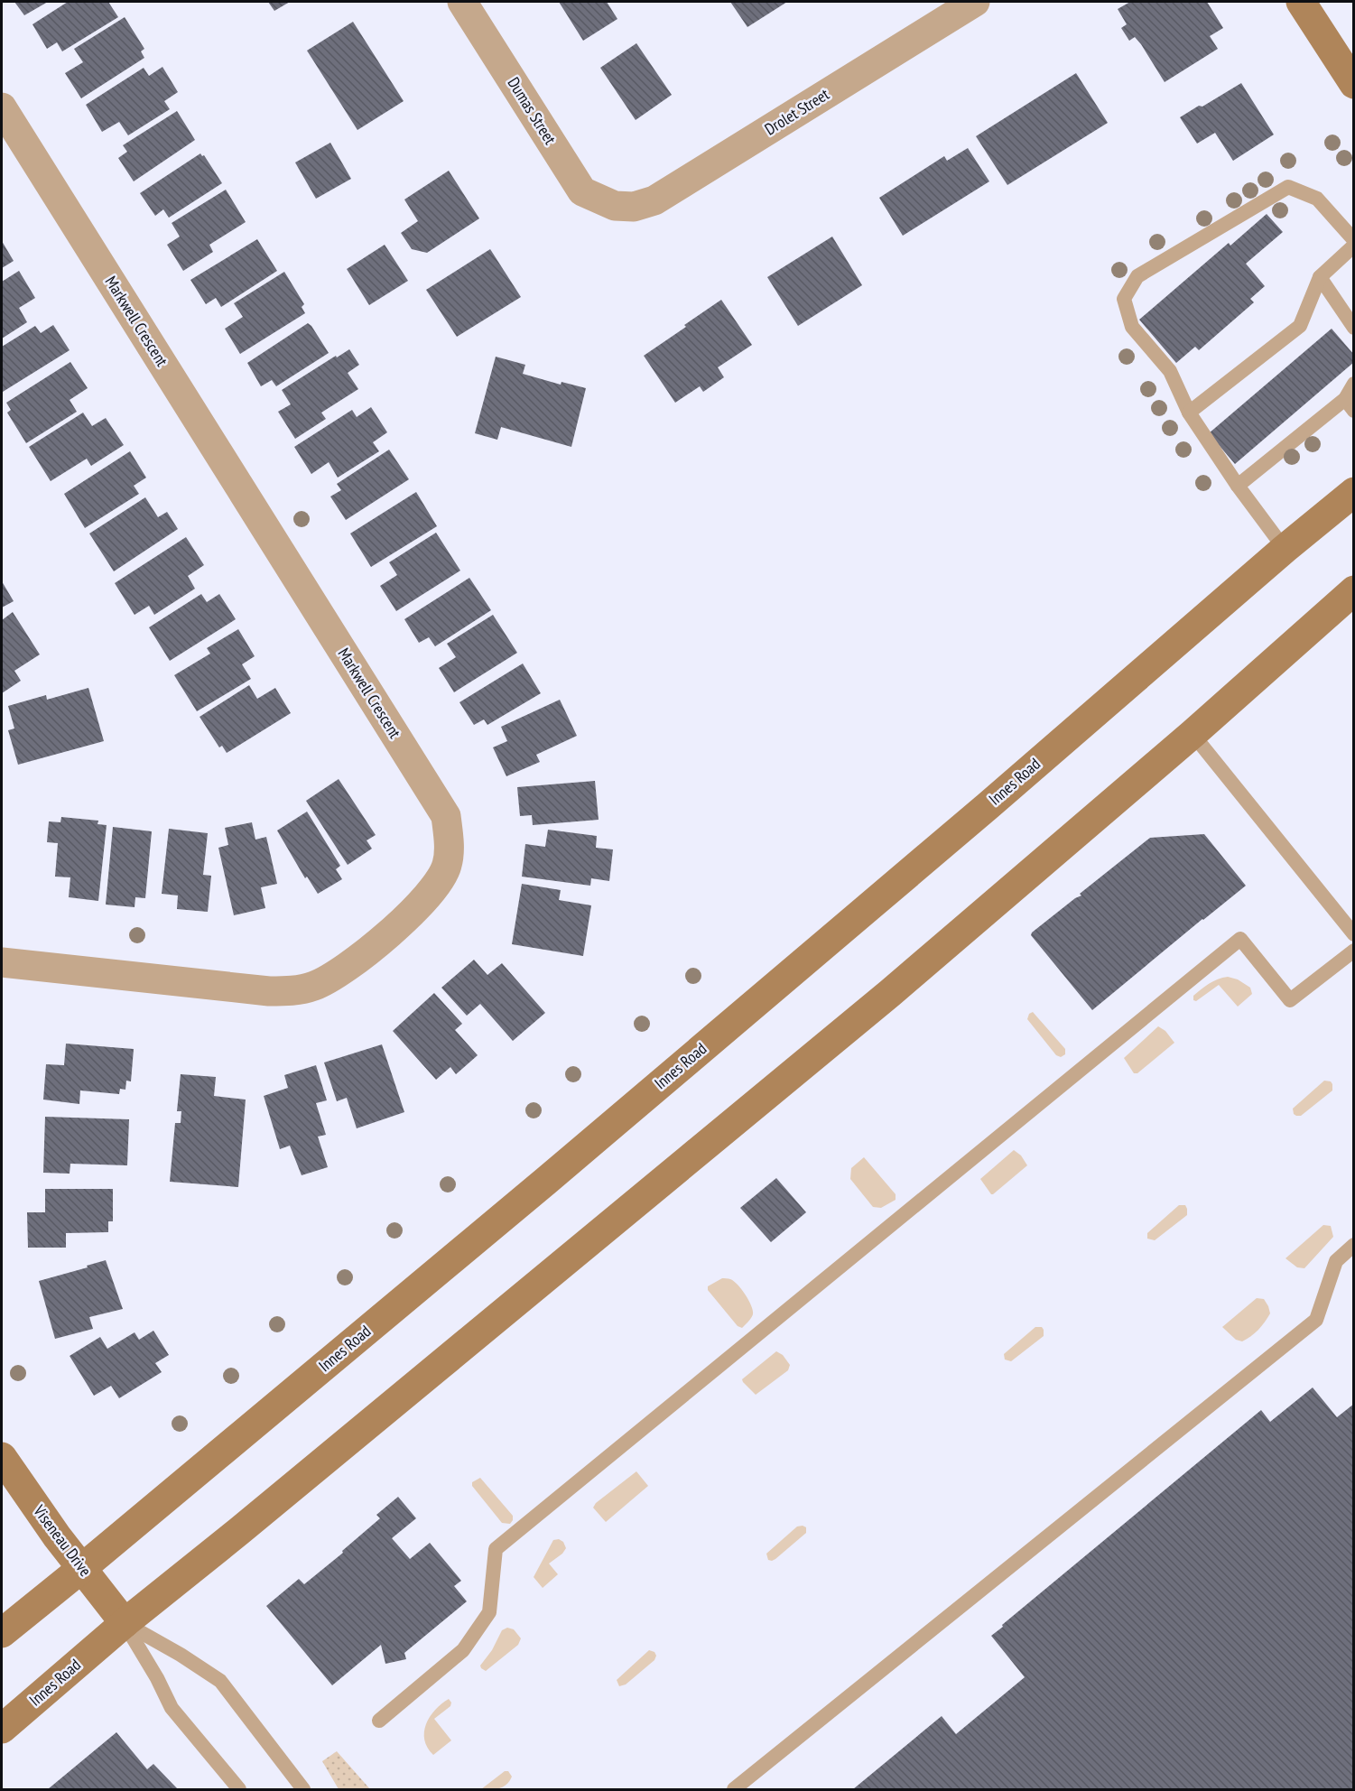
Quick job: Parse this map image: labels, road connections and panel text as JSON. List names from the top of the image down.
{
  "streets": {
    "main road": ["Innes Road", "Viseneau Drive"],
    "street": ["Dumas Street", "Drolet Street", "Markwell Crescent"]
  },
  "crossings": [
    ["Dumas Street", "Drolet Street"],
    ["Innes Road", "Viseneau Drive"]
  ]
}
